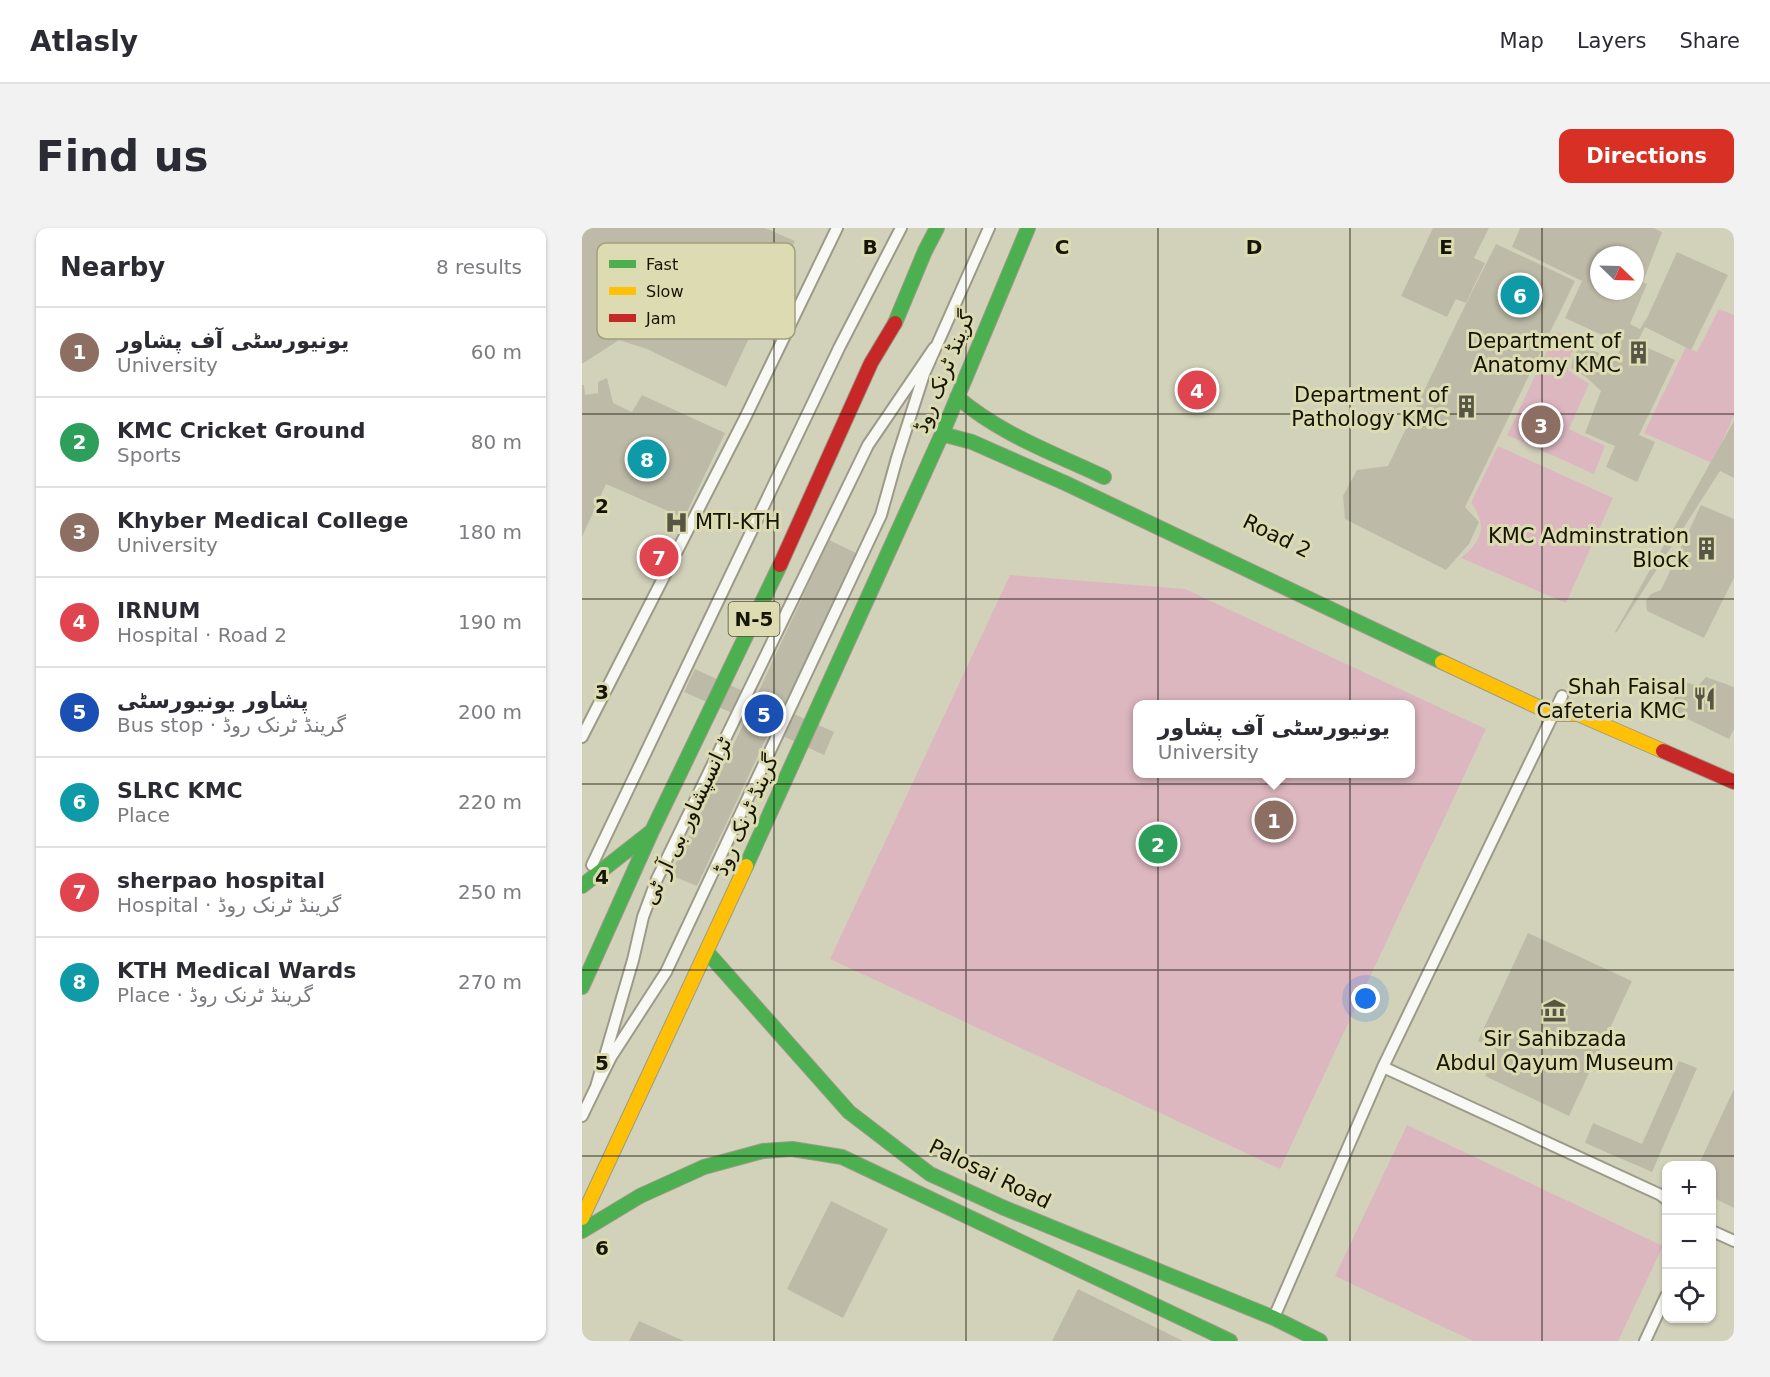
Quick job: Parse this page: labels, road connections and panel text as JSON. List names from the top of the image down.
{
  "streets": {
    "main road": [
      "گرینڈ ٹرنک روڈ",
      "Road 2",
      "N-5",
      "Palosai Road"
    ],
    "lane": ["ٹرانسپشاور بی آر ٹی"]
  },
  "crossings": [
    ["گرینڈ ٹرنک روڈ", "Road 2"],
    ["گرینڈ ٹرنک روڈ", "Palosai Road"]
  ],
  "places": {
    "building": ["Department of Anatomy KMC", "Department of Pathology KMC", "KMC Adminstration Block"],
    "hospital": ["MTI-KTH"],
    "restaurant": ["Shah Faisal Cafeteria KMC"],
    "museum": ["Sir Sahibzada Abdul Qayum Museum"]
  },
  "legend": ["Fast", "Slow", "Jam"],
  "north": "bottom right",
  "page": {
    "header": "Atlasly",
    "nav": ["Map", "Layers", "Share"],
    "buttons": "Directions",
    "title": "Find us",
    "heading": ["Nearby", "8 results"],
    "pins": [
      "6",
      "4",
      "3",
      "8",
      "7",
      "5",
      "1",
      "2"
    ],
    "list": [
      {
        "mark": "1",
        "name": "یونیورسٹی آف پشاور",
        "note": "University",
        "value": "60 m"
      },
      {
        "mark": "2",
        "name": "KMC Cricket Ground",
        "note": "Sports",
        "value": "80 m"
      },
      {
        "mark": "3",
        "name": "Khyber Medical College",
        "note": "University",
        "value": "180 m"
      },
      {
        "mark": "4",
        "name": "IRNUM",
        "note": "Hospital · Road 2",
        "value": "190 m"
      },
      {
        "mark": "5",
        "name": "پشاور یونیورسٹی",
        "note": "Bus stop · گرینڈ ٹرنک روڈ",
        "value": "200 m"
      },
      {
        "mark": "6",
        "name": "SLRC KMC",
        "note": "Place",
        "value": "220 m"
      },
      {
        "mark": "7",
        "name": "sherpao hospital",
        "note": "Hospital · گرینڈ ٹرنک روڈ",
        "value": "250 m"
      },
      {
        "mark": "8",
        "name": "KTH Medical Wards",
        "note": "Place · گرینڈ ٹرنک روڈ",
        "value": "270 m"
      }
    ],
    "popup": ["یونیورسٹی آف پشاور", "University"],
    "map_buttons": ["+", "−"]
  },
  "grid": {
    "columns": [
      "B",
      "C",
      "D",
      "E"
    ],
    "rows": [
      "2",
      "3",
      "4",
      "5",
      "6"
    ]
  }
}
